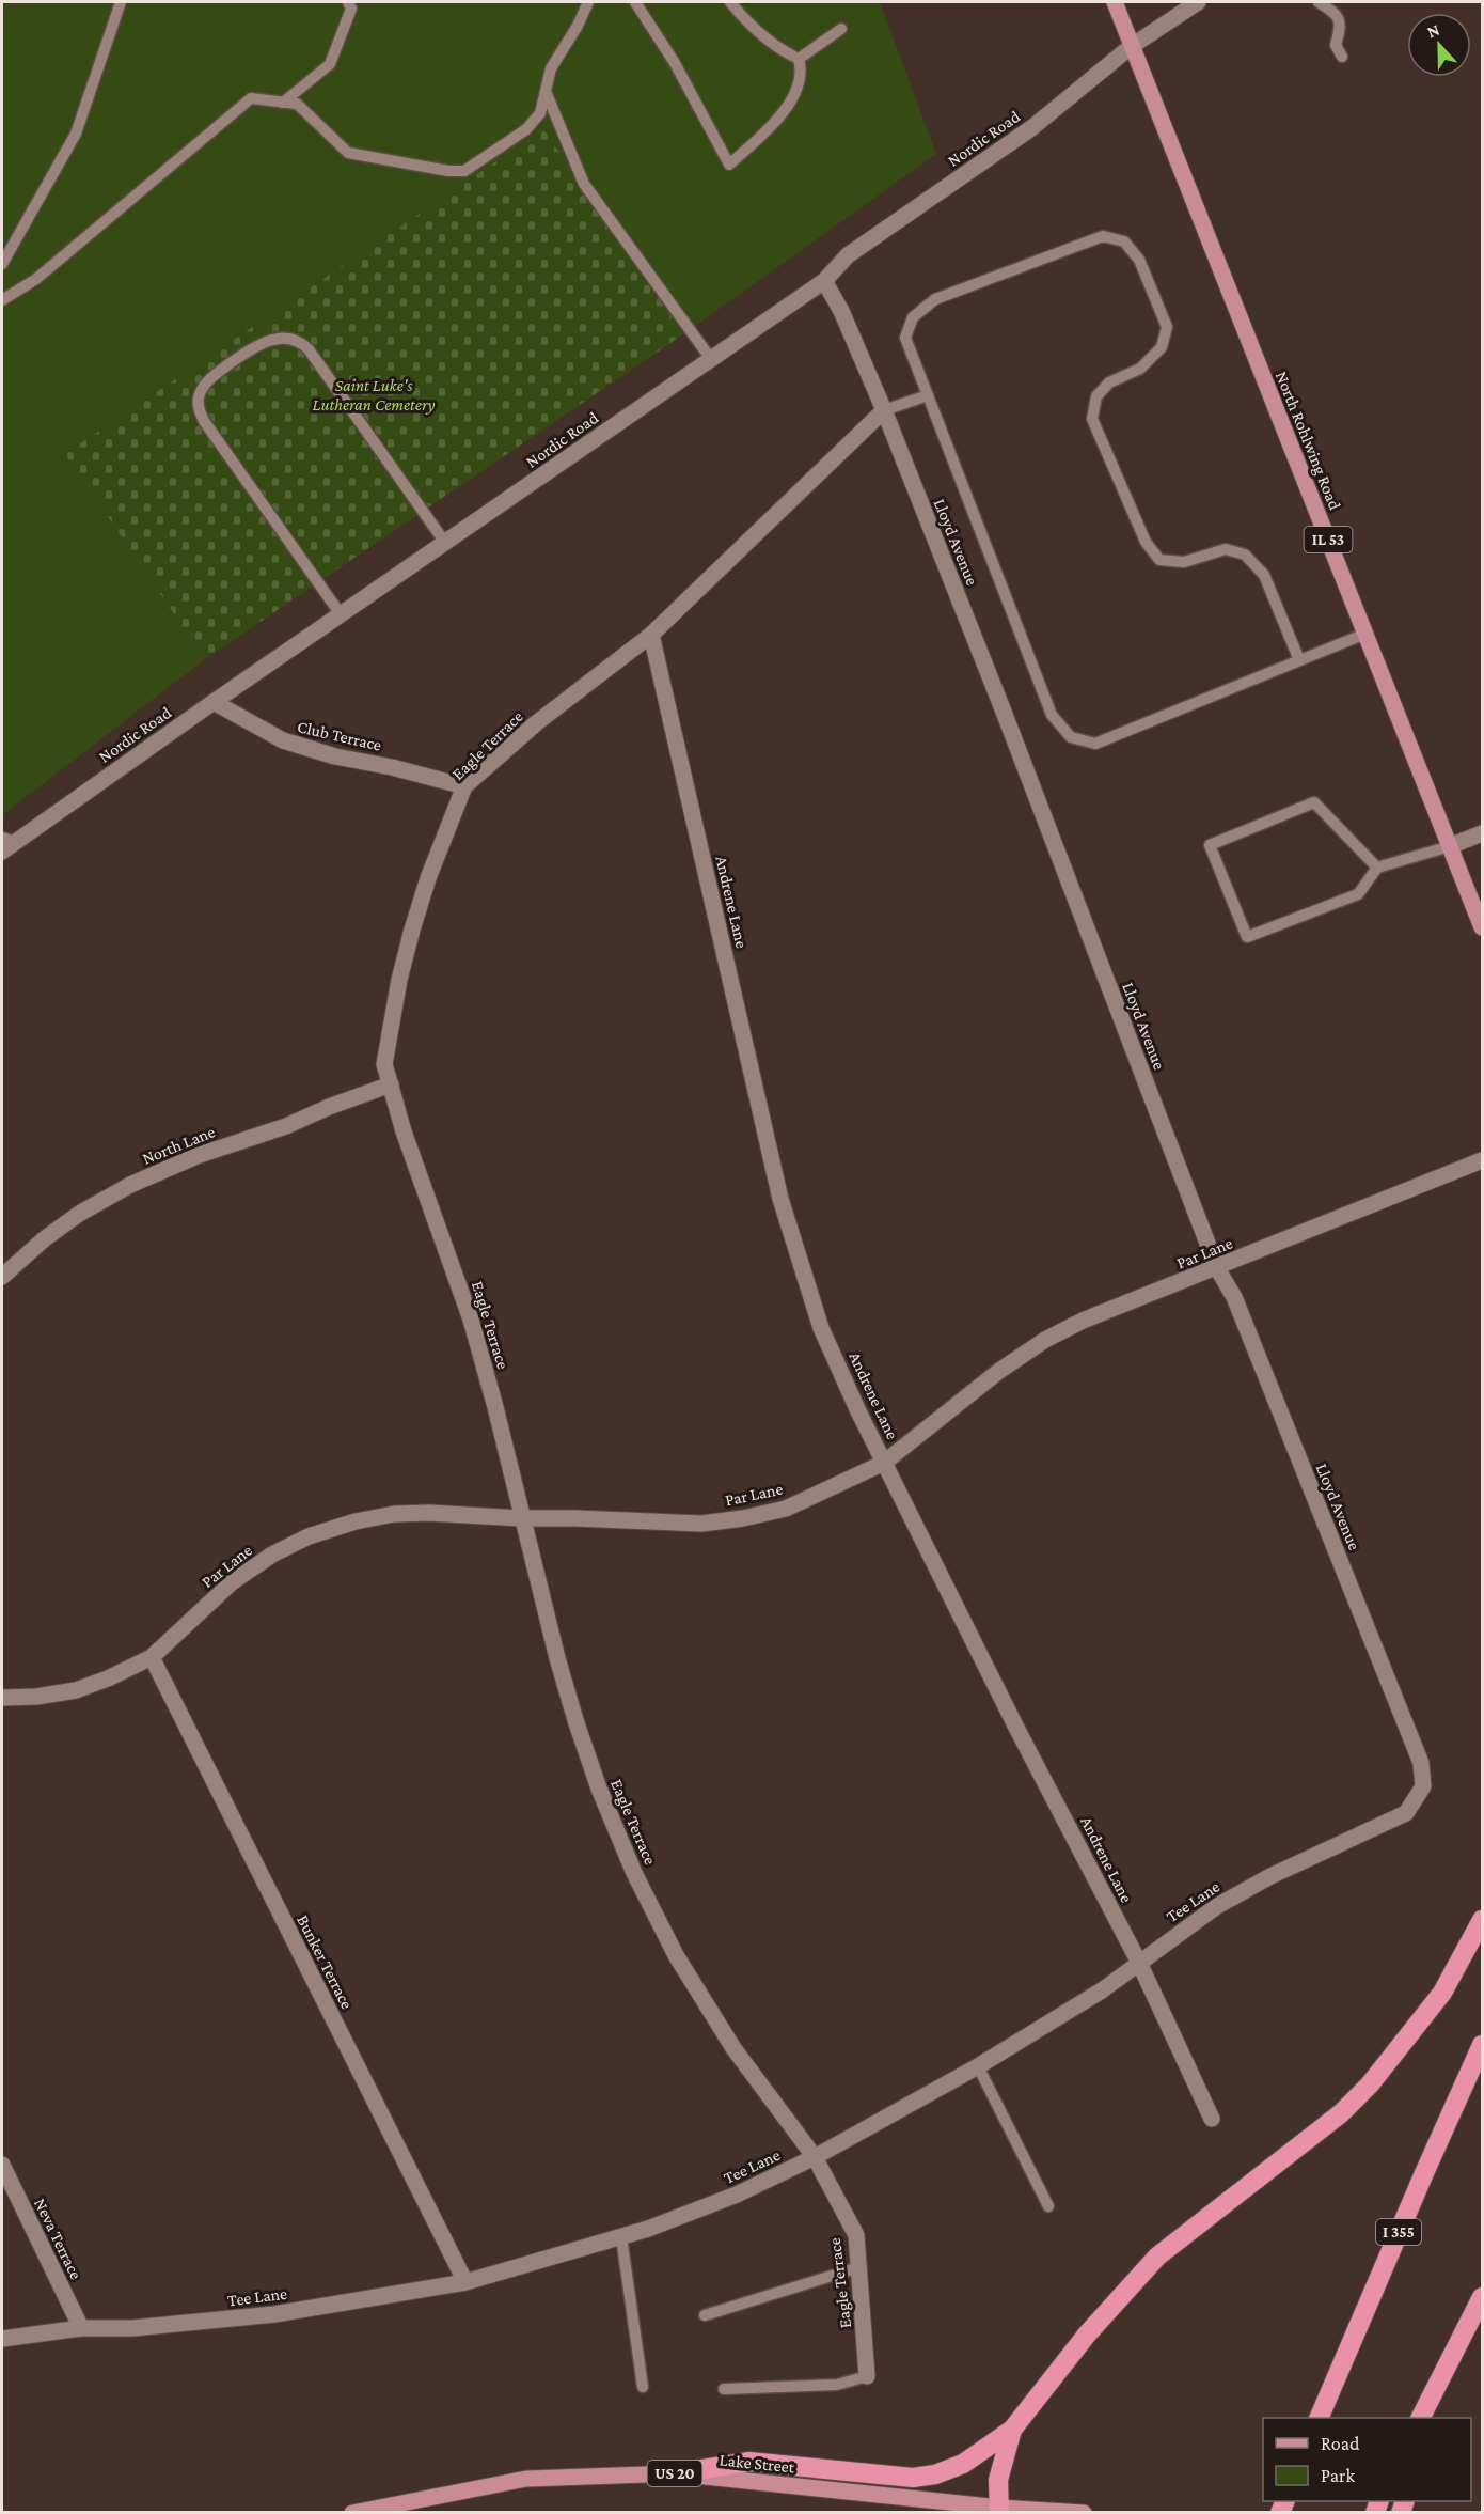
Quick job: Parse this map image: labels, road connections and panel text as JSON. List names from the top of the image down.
{
  "streets": {
    "highway": ["I 355"],
    "main road": [
      "North Rohlwing Road",
      "IL 53",
      "Lake Street",
      "US 20"
    ],
    "street": [
      "Nordic Road",
      "Lloyd Avenue",
      "Club Terrace",
      "Eagle Terrace",
      "Andrene Lane",
      "North Lane",
      "Par Lane",
      "Tee Lane",
      "Bunker Terrace",
      "Neva Terrace"
    ]
  },
  "crossings": [
    ["Nordic Road", "North Rohlwing Road"],
    ["Nordic Road", "Lloyd Avenue"],
    ["Nordic Road", "Club Terrace"],
    ["Lloyd Avenue", "Eagle Terrace"],
    ["Lloyd Avenue", "Par Lane"],
    ["Lloyd Avenue", "Tee Lane"],
    ["Club Terrace", "Eagle Terrace"],
    ["Eagle Terrace", "Andrene Lane"],
    ["Eagle Terrace", "North Lane"],
    ["Eagle Terrace", "Par Lane"],
    ["Eagle Terrace", "Tee Lane"],
    ["Andrene Lane", "Par Lane"],
    ["Andrene Lane", "Tee Lane"],
    ["Par Lane", "Bunker Terrace"],
    ["Tee Lane", "Bunker Terrace"],
    ["Tee Lane", "Neva Terrace"]
  ],
  "parks": ["Saint Luke's Lutheran Cemetery"],
  "legend": ["Road", "Park"],
  "north": "top"
}
